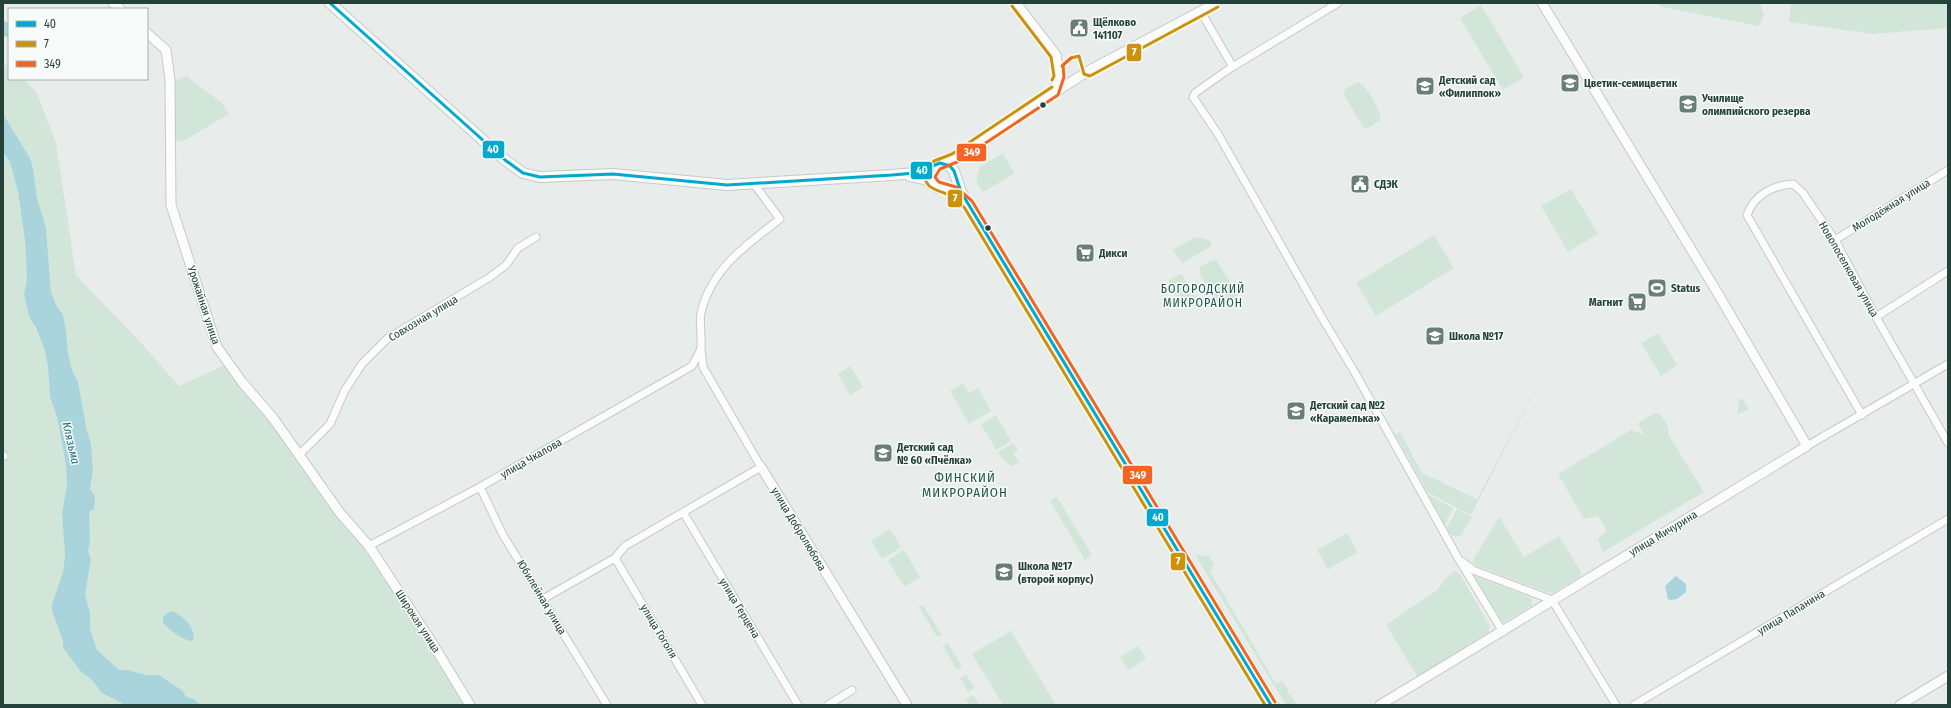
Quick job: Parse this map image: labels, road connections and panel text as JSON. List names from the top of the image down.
{
  "streets": {
    "street": [
      "Молодёжная улица",
      "Новопоселковая улица",
      "Урожайная улица",
      "Совхозная улица",
      "улица Чкалова",
      "улица Добролюбова",
      "улица Мичурина",
      "Юбилейная улица",
      "улица Герцена",
      "улица Папанина",
      "Широкая улица",
      "улица Гоголя"
    ]
  },
  "crossings": [
    ["Молодёжная улица", "Новопоселковая улица"],
    ["Новопоселковая улица", "улица Мичурина"],
    ["Урожайная улица", "Совхозная улица"],
    ["Урожайная улица", "улица Чкалова"],
    ["Урожайная улица", "Широкая улица"],
    ["улица Чкалова", "улица Добролюбова"],
    ["улица Чкалова", "Юбилейная улица"],
    ["улица Чкалова", "Широкая улица"]
  ],
  "districts": ["БОГОРОДСКИЙ МИКРОРАЙОН", "ФИНСКИЙ МИКРОРАЙОН"],
  "water": ["Клязьма"],
  "places": {
    "public building": ["Щёлково 141107", "СДЭК"],
    "school or university": [
      "Цветик-семицветик",
      "Детский сад «Филиппок»",
      "Училище олимпийского резерва",
      "Школа №17",
      "Детский сад №2 «Карамелька»",
      "Детский сад № 60 «Пчёлка»",
      "Школа №17 (второй корпус)"
    ],
    "supermarket": ["Дикси", "Магнит"],
    "sports": ["Status"]
  },
  "lines": ["transit line 40", "transit line 7", "transit line 349"],
  "legend": ["40", "7", "349"]
}
